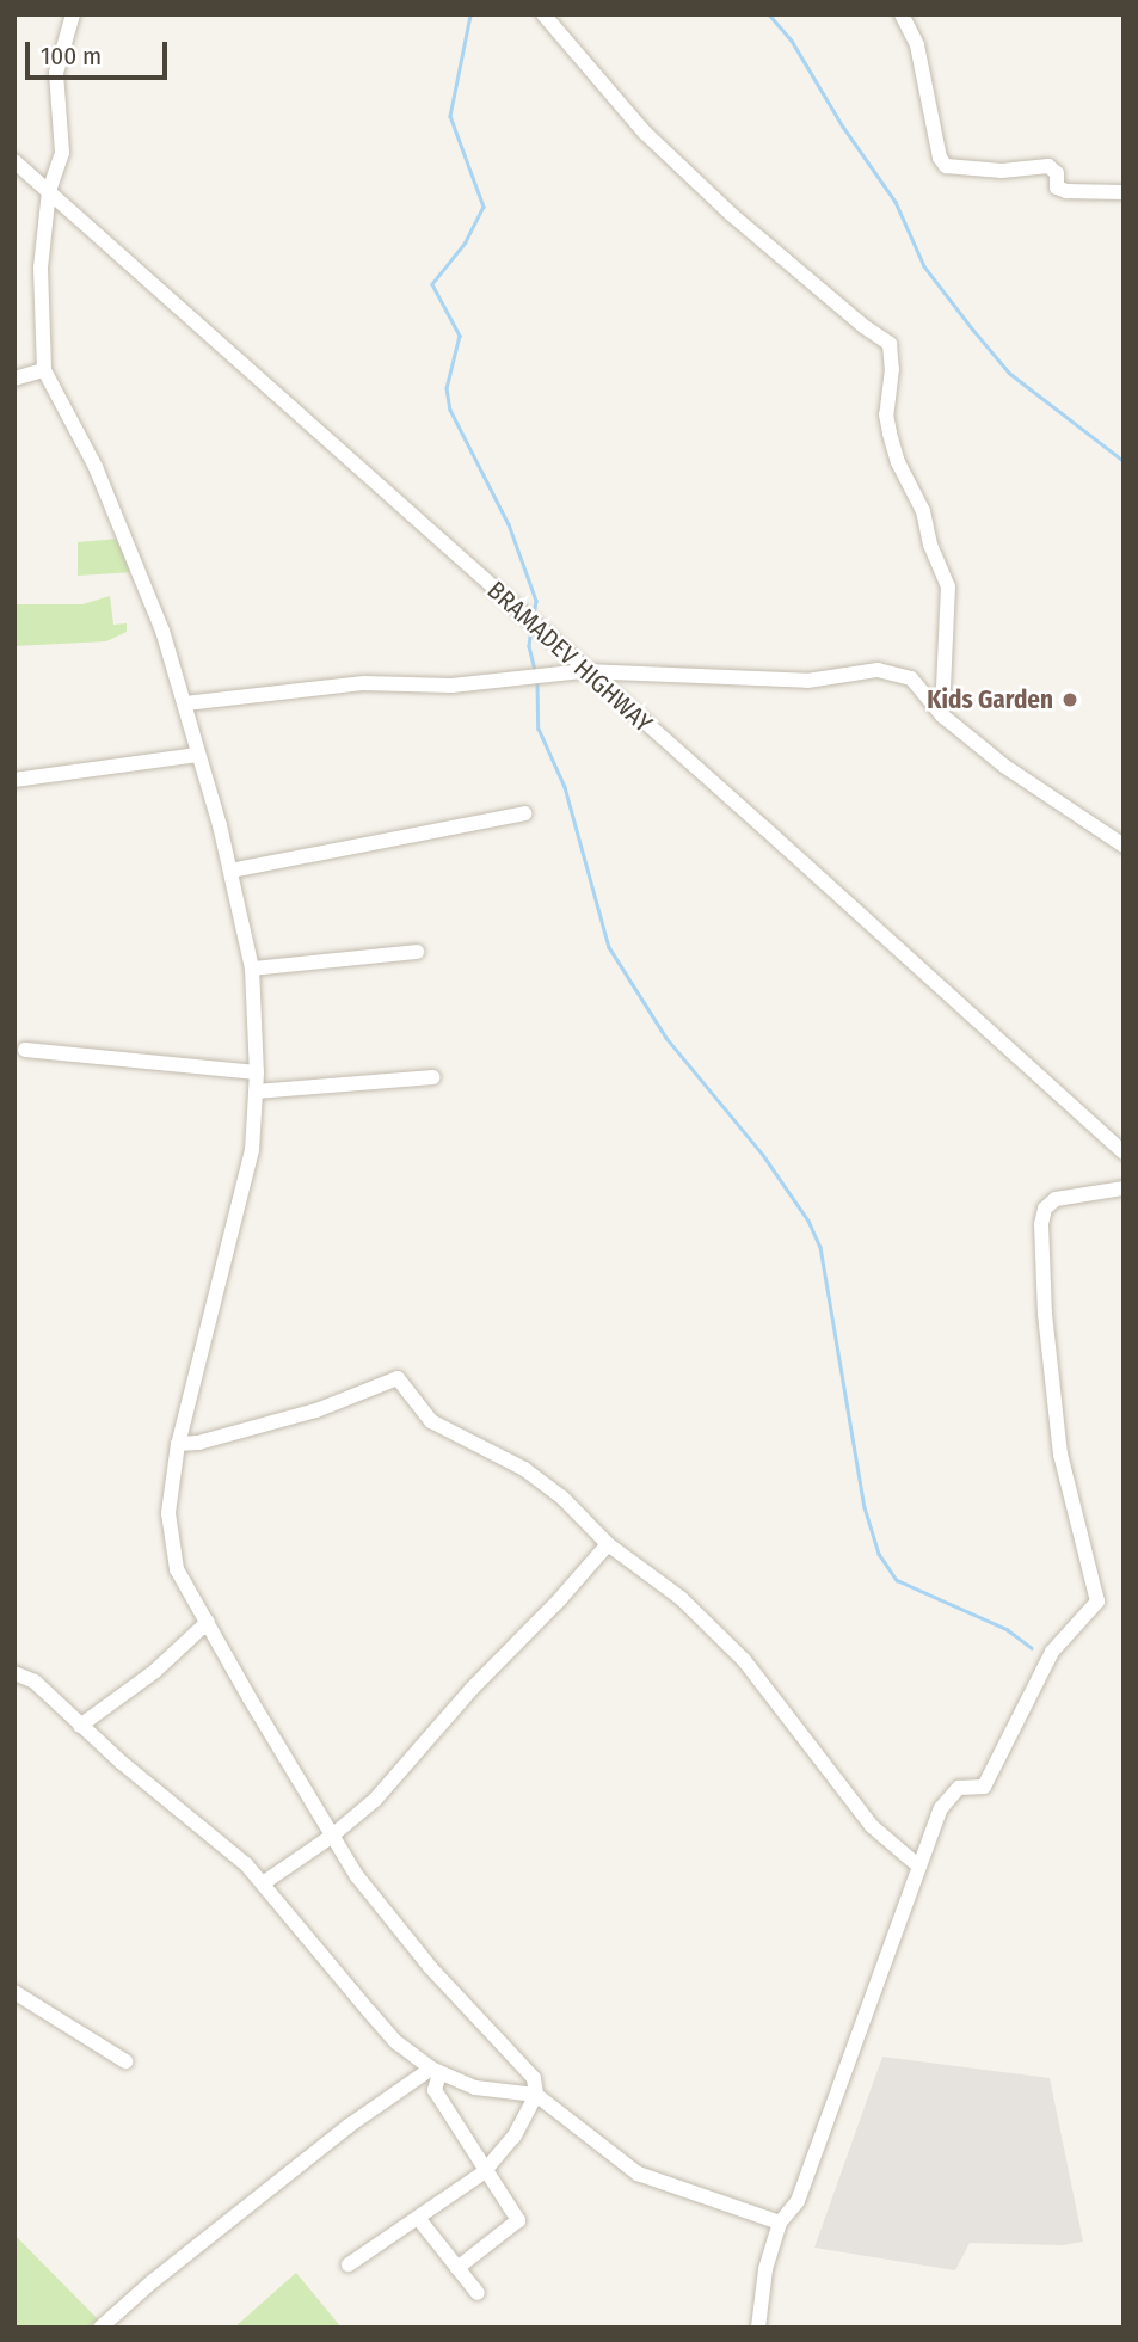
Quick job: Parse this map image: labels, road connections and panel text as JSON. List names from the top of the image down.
{
  "streets": {
    "street": ["BRAMADEV HIGHWAY"]
  },
  "places": ["Kids Garden"],
  "scale_bar": "100 m"
}
